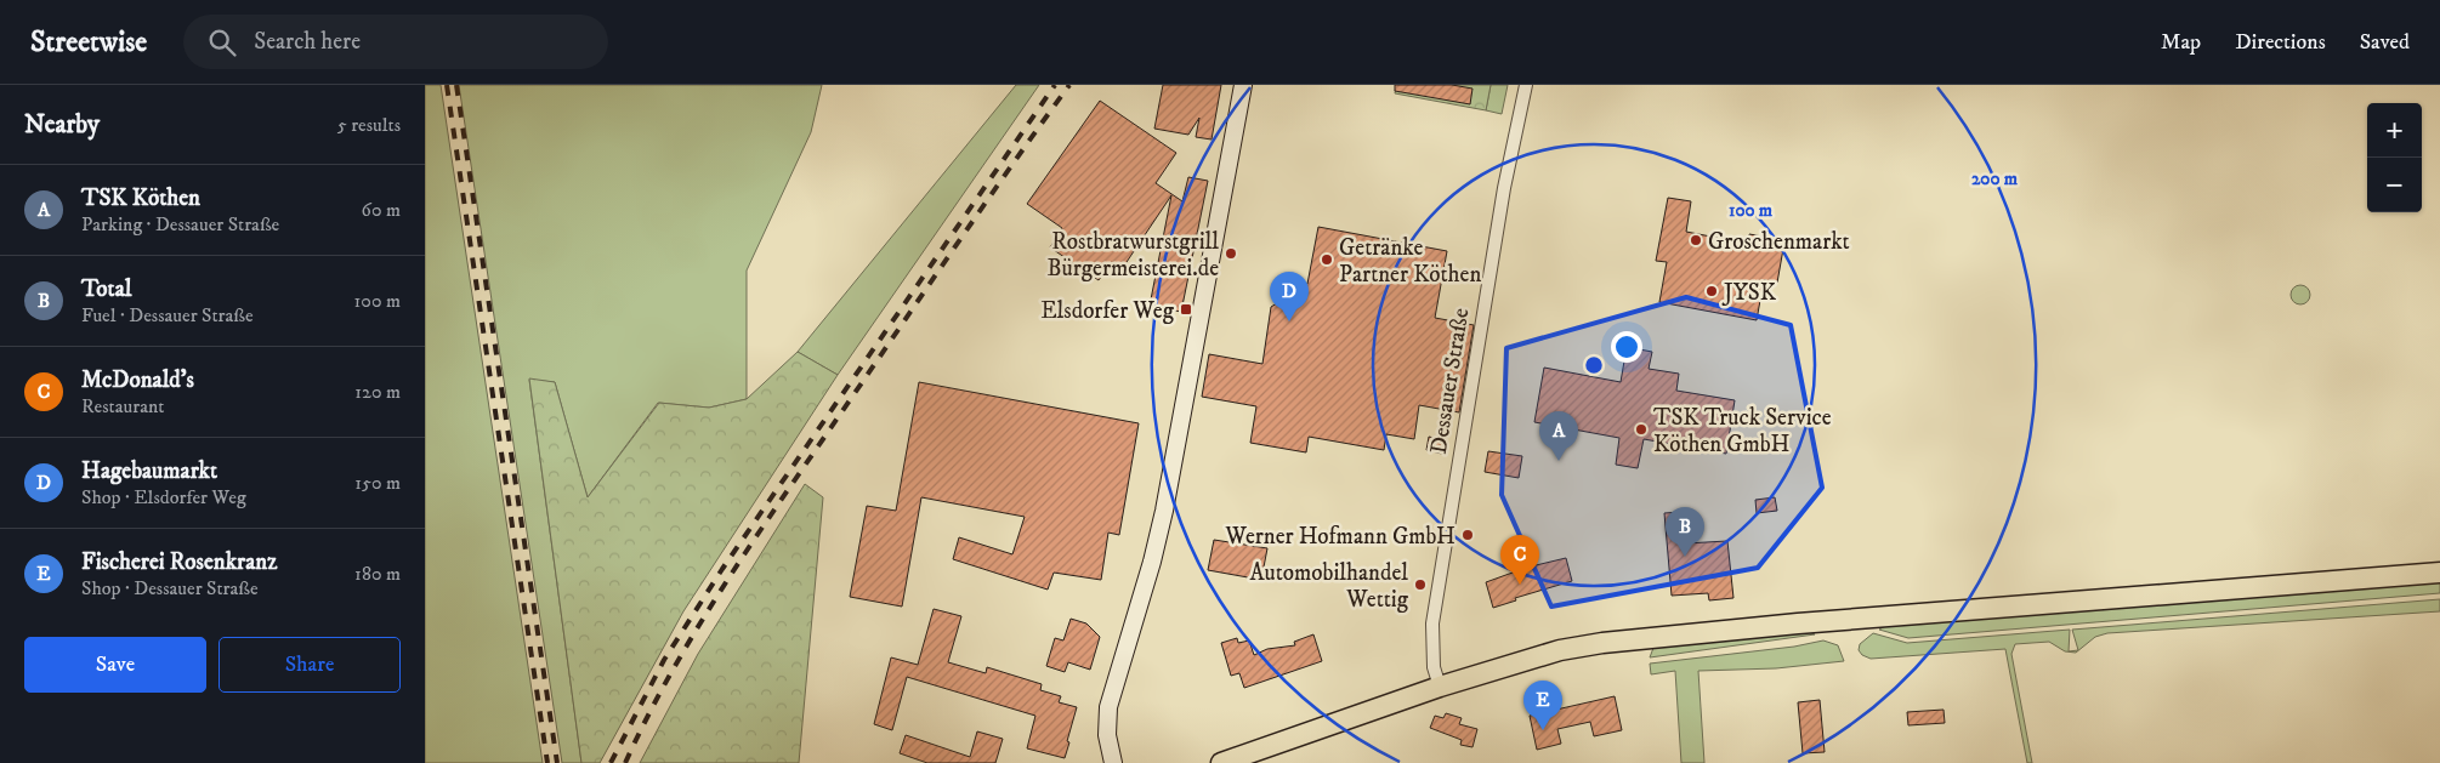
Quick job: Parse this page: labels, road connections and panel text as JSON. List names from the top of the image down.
{
  "streets": {
    "street": ["Dessauer Straße"]
  },
  "places": {
    "other": [
      "Groschenmarkt",
      "Rostbratwurstgrill Bürgermeisterei.de",
      "Getränke Partner Köthen",
      "JYSK",
      "TSK Truck Service Köthen GmbH",
      "Werner Hofmann GmbH",
      "Automobilhandel Wettig"
    ],
    "transit": ["Elsdorfer Weg"]
  },
  "page": {
    "header": "Streetwise",
    "search": "Search here",
    "nav": ["Map", "Directions", "Saved"],
    "heading": ["Nearby", "5 results"],
    "map_buttons": ["+", "−"],
    "list": [
      {
        "mark": "A",
        "name": "TSK Köthen",
        "note": "Parking · Dessauer Straße",
        "value": "60 m"
      },
      {
        "mark": "B",
        "name": "Total",
        "note": "Fuel · Dessauer Straße",
        "value": "100 m"
      },
      {
        "mark": "C",
        "name": "McDonald's",
        "note": "Restaurant",
        "value": "120 m"
      },
      {
        "mark": "D",
        "name": "Hagebaumarkt",
        "note": "Shop · Elsdorfer Weg",
        "value": "150 m"
      },
      {
        "mark": "E",
        "name": "Fischerei Rosenkranz",
        "note": "Shop · Dessauer Straße",
        "value": "180 m"
      }
    ],
    "pins": [
      "D",
      "A",
      "B",
      "C",
      "E"
    ],
    "buttons": ["Save", "Share"]
  },
  "rings": ["200 m", "100 m"]
}
